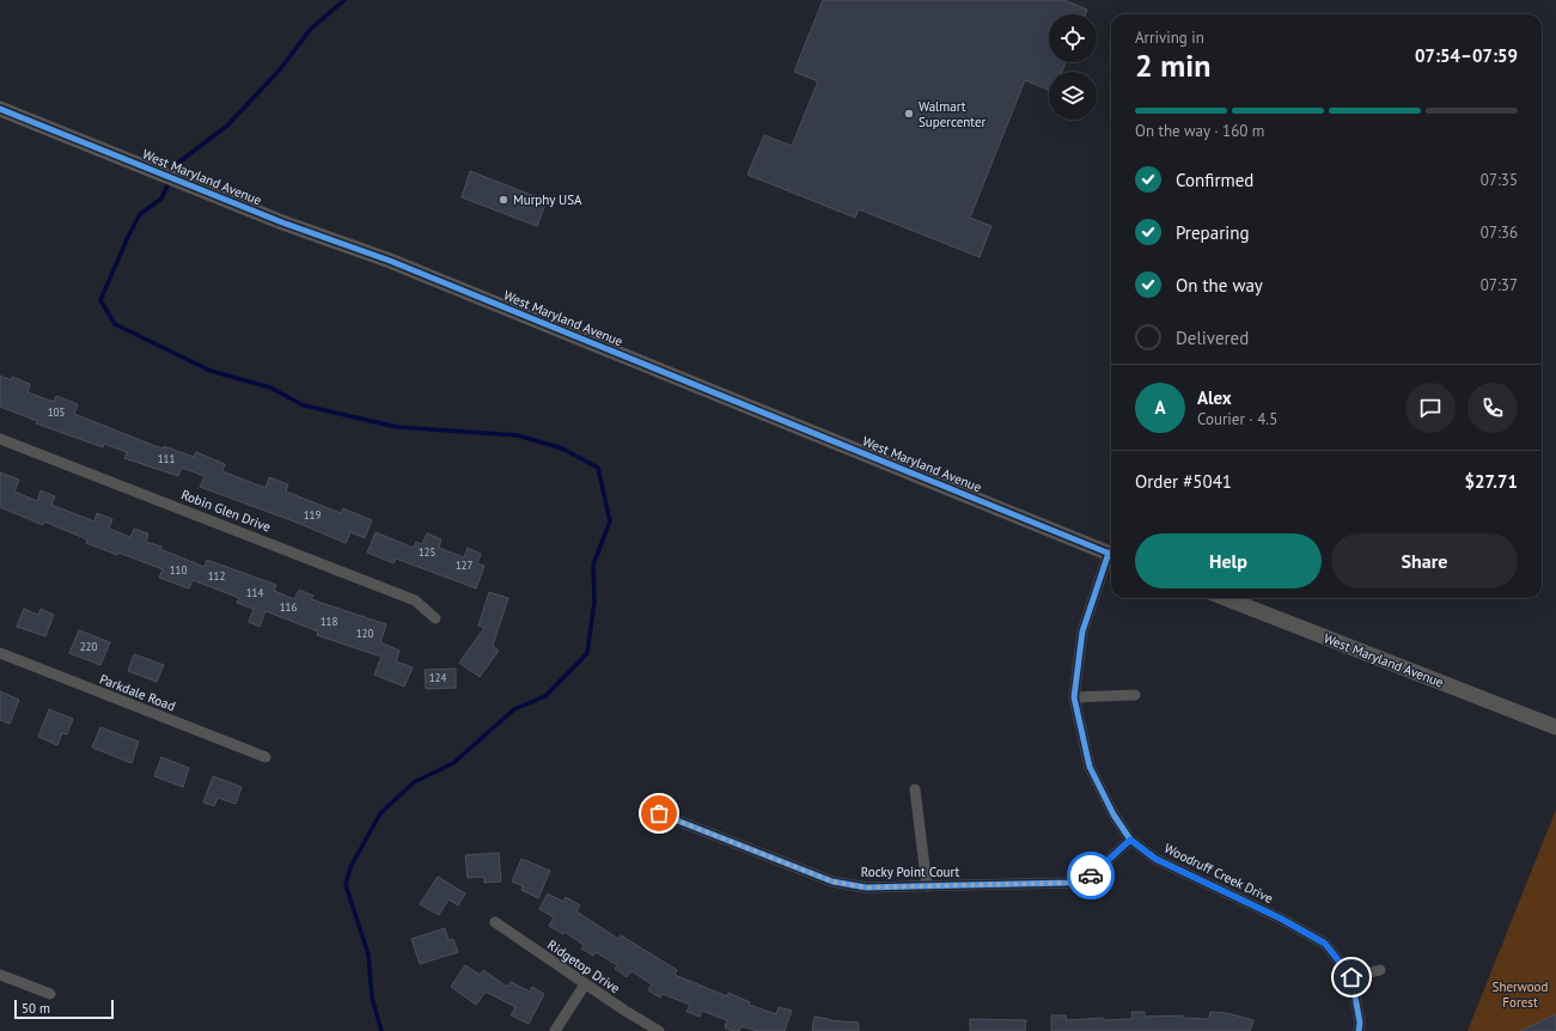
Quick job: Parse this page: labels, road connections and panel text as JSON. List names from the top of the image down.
{
  "streets": {
    "street": [
      "West Maryland Avenue",
      "Robin Glen Drive",
      "Parkdale Road",
      "Rocky Point Court",
      "Woodruff Creek Drive",
      "Ridgetop Drive"
    ]
  },
  "crossings": [
    ["Rocky Point Court", "Woodruff Creek Drive"]
  ],
  "parks": ["Sherwood Forest"],
  "places": ["Walmart Supercenter", "Murphy USA"],
  "house_numbers": [
    "105",
    "111",
    "119",
    "125",
    "127",
    "110",
    "112",
    "114",
    "116",
    "118",
    "120",
    "220",
    "124"
  ],
  "scale_bar": "50 m",
  "page": {
    "heading": ["2 min", "Arriving in", "07:54–07:59"],
    "panel": [
      "Alex",
      "Courier · 4.5",
      "Order #5041",
      "$27.71"
    ],
    "bar": "On the way · 160 m",
    "list": [
      ["Confirmed", "07:35"],
      ["Preparing", "07:36"],
      ["On the way", "07:37"],
      "Delivered"
    ],
    "round": "A",
    "buttons": ["Help", "Share"],
    "scale": "50 m"
  }
}
